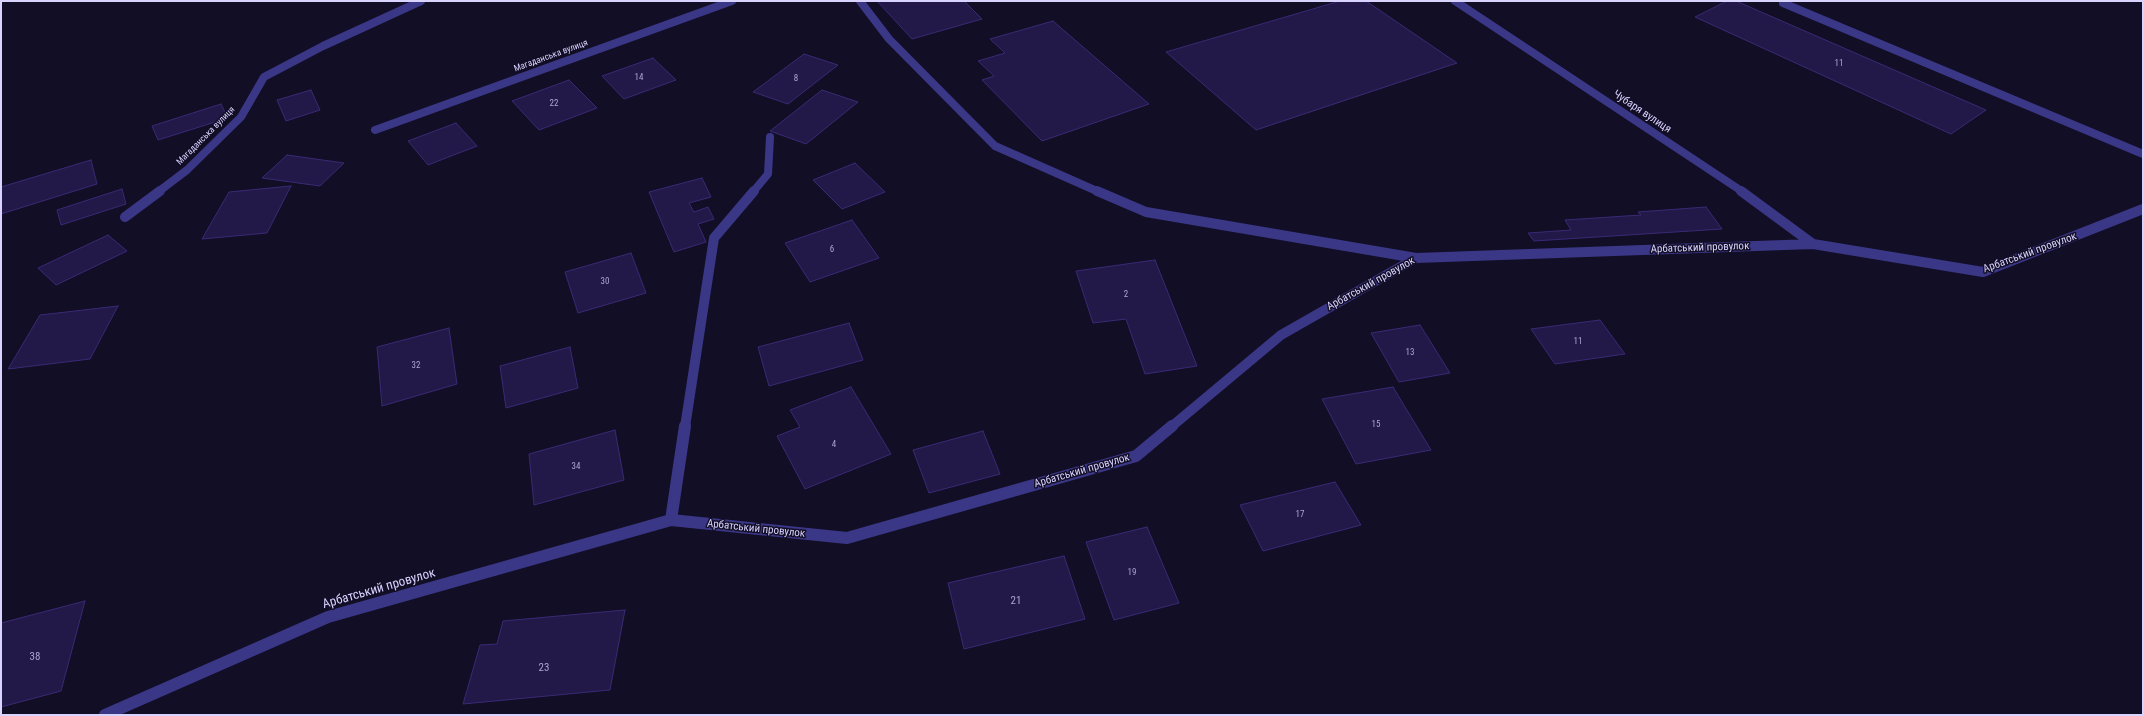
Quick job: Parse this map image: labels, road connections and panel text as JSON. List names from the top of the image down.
{
  "streets": {
    "street": ["Магаданська вулиця", "Чубаря вулиця", "Арбатський провулок"]
  },
  "crossings": [
    ["Чубаря вулиця", "Арбатський провулок"]
  ],
  "house_numbers": [
    "11",
    "14",
    "8",
    "22",
    "6",
    "30",
    "2",
    "11",
    "13",
    "32",
    "15",
    "4",
    "34",
    "17",
    "19",
    "21",
    "38",
    "23"
  ]
}
